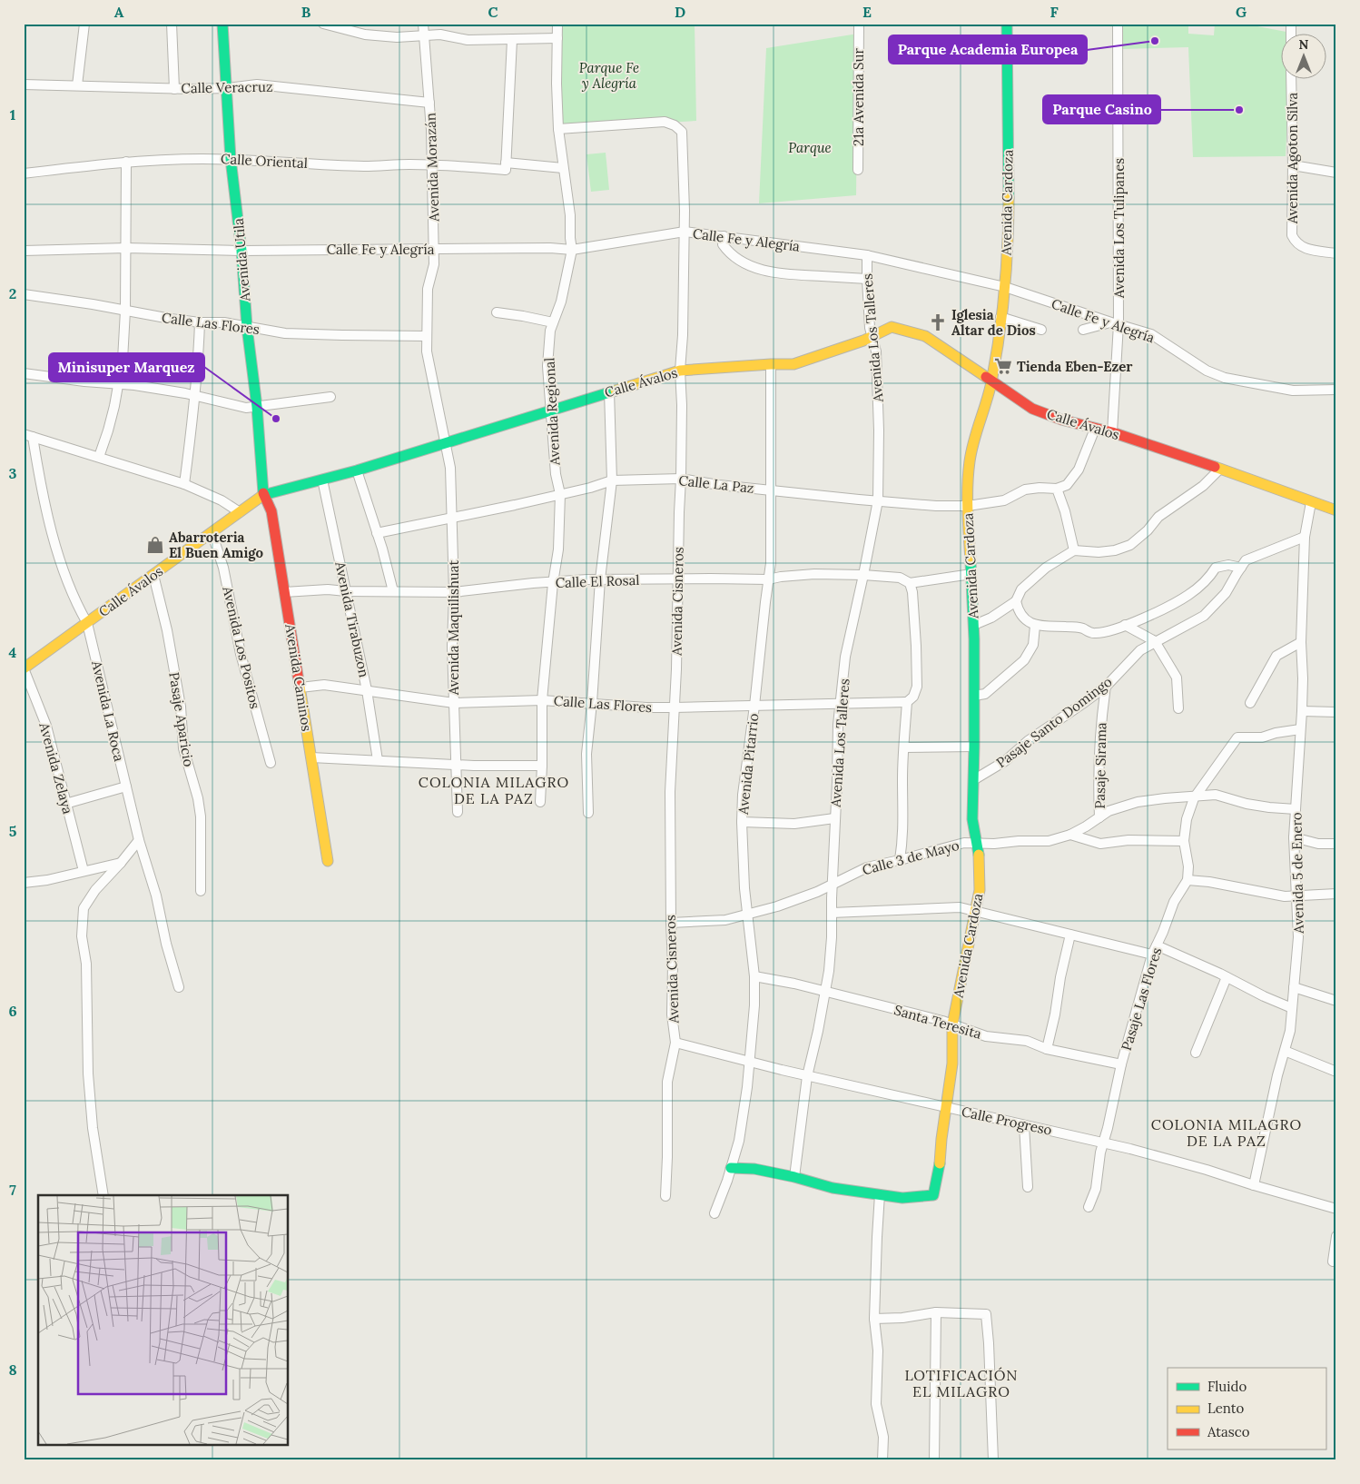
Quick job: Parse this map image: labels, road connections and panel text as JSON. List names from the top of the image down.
{
  "streets": {
    "street": [
      "Calle Veracruz",
      "21a Avenida Sur",
      "Avenida Agoton Silva",
      "Calle Oriental",
      "Avenida Morazán",
      "Avenida Cardoza",
      "Avenida Los Tulipanes",
      "Calle Fe y Alegría",
      "Avenida Utila",
      "Calle Las Flores",
      "Avenida Los Talleres",
      "Calle Ávalos",
      "Avenida Regional",
      "Calle La Paz",
      "Calle El Rosal",
      "Avenida Cisneros",
      "Avenida Tirabuzon",
      "Avenida Maquilishuat",
      "Avenida Los Positos",
      "Avenida Caminos",
      "Avenida La Roca",
      "Pasaje Aparicio",
      "Pasaje Santo Domingo",
      "Avenida Pitarrio",
      "Pasaje Sirama",
      "Avenida Zelaya",
      "Calle 3 de Mayo",
      "Avenida 5 de Enero",
      "Pasaje Las Flores",
      "Santa Teresita",
      "Calle Progreso"
    ]
  },
  "crossings": [
    ["Calle Veracruz", "Avenida Morazán"],
    ["Calle Veracruz", "Avenida Utila"],
    ["Calle Oriental", "Avenida Morazán"],
    ["Calle Oriental", "Avenida Utila"],
    ["Calle Oriental", "Avenida Regional"],
    ["Avenida Morazán", "Calle Fe y Alegría"],
    ["Avenida Morazán", "Calle Las Flores"],
    ["Avenida Morazán", "Calle Ávalos"],
    ["Avenida Morazán", "Avenida Maquilishuat"],
    ["Avenida Cardoza", "Calle Fe y Alegría"],
    ["Avenida Cardoza", "Calle Ávalos"],
    ["Avenida Cardoza", "Calle La Paz"],
    ["Avenida Cardoza", "Pasaje Santo Domingo"],
    ["Avenida Cardoza", "Calle 3 de Mayo"],
    ["Avenida Cardoza", "Santa Teresita"],
    ["Avenida Cardoza", "Calle Progreso"],
    ["Avenida Los Tulipanes", "Calle Fe y Alegría"],
    ["Avenida Los Tulipanes", "Calle Ávalos"],
    ["Calle Fe y Alegría", "Avenida Utila"],
    ["Calle Fe y Alegría", "Avenida Los Talleres"],
    ["Calle Fe y Alegría", "Avenida Regional"],
    ["Calle Fe y Alegría", "Avenida Cisneros"],
    ["Avenida Utila", "Calle Las Flores"],
    ["Avenida Utila", "Calle Ávalos"],
    ["Avenida Utila", "Avenida Caminos"],
    ["Calle Las Flores", "Avenida Los Talleres"],
    ["Calle Las Flores", "Avenida Regional"],
    ["Calle Las Flores", "Avenida Cisneros"],
    ["Calle Las Flores", "Avenida Tirabuzon"],
    ["Calle Las Flores", "Avenida Maquilishuat"],
    ["Calle Las Flores", "Avenida Caminos"],
    ["Calle Las Flores", "Avenida Pitarrio"],
    ["Avenida Los Talleres", "Calle Ávalos"],
    ["Avenida Los Talleres", "Calle La Paz"],
    ["Avenida Los Talleres", "Calle El Rosal"],
    ["Avenida Los Talleres", "Calle 3 de Mayo"],
    ["Avenida Los Talleres", "Santa Teresita"],
    ["Avenida Los Talleres", "Calle Progreso"],
    ["Calle Ávalos", "Avenida Regional"],
    ["Calle Ávalos", "Avenida Cisneros"],
    ["Calle Ávalos", "Avenida Tirabuzon"],
    ["Calle Ávalos", "Avenida Maquilishuat"],
    ["Calle Ávalos", "Avenida Los Positos"],
    ["Calle Ávalos", "Avenida Caminos"],
    ["Calle Ávalos", "Avenida La Roca"],
    ["Calle Ávalos", "Pasaje Aparicio"],
    ["Calle Ávalos", "Avenida Pitarrio"],
    ["Calle Ávalos", "Avenida Zelaya"],
    ["Calle Ávalos", "Avenida 5 de Enero"],
    ["Avenida Regional", "Calle La Paz"],
    ["Avenida Regional", "Calle El Rosal"],
    ["Avenida Regional", "Avenida Cisneros"],
    ["Calle La Paz", "Avenida Cisneros"],
    ["Calle La Paz", "Avenida Maquilishuat"],
    ["Calle La Paz", "Avenida Pitarrio"],
    ["Calle El Rosal", "Avenida Cisneros"],
    ["Calle El Rosal", "Avenida Tirabuzon"],
    ["Calle El Rosal", "Avenida Maquilishuat"],
    ["Calle El Rosal", "Avenida Caminos"],
    ["Calle El Rosal", "Avenida Pitarrio"],
    ["Avenida Cisneros", "Calle 3 de Mayo"],
    ["Avenida Cisneros", "Calle Progreso"],
    ["Pasaje Santo Domingo", "Pasaje Sirama"],
    ["Pasaje Santo Domingo", "Avenida 5 de Enero"],
    ["Avenida Pitarrio", "Calle 3 de Mayo"],
    ["Avenida Pitarrio", "Santa Teresita"],
    ["Avenida Pitarrio", "Calle Progreso"],
    ["Pasaje Sirama", "Calle 3 de Mayo"],
    ["Calle 3 de Mayo", "Avenida 5 de Enero"],
    ["Avenida 5 de Enero", "Calle Progreso"],
    ["Pasaje Las Flores", "Santa Teresita"],
    ["Pasaje Las Flores", "Calle Progreso"]
  ],
  "districts": ["COLONIA MILAGRO DE LA PAZ", "COLONIA MILAGRO DE LA PAZ", "LOTIFICACIÓN EL MILAGRO"],
  "parks": ["Parque Fe y Alegría", "Parque"],
  "places": {
    "other": ["Parque Academia Europea", "Parque Casino", "Minisuper Marquez"],
    "church": ["Iglesia Altar de Dios"],
    "supermarket": ["Tienda Eben-Ezer"],
    "shop": ["Abarroteria El Buen Amigo"]
  },
  "legend": ["Fluido", "Lento", "Atasco"],
  "north": "top",
  "grid": {
    "columns": [
      "A",
      "B",
      "C",
      "D",
      "E",
      "F",
      "G"
    ],
    "rows": [
      "1",
      "2",
      "3",
      "4",
      "5",
      "6",
      "7",
      "8"
    ]
  }
}
